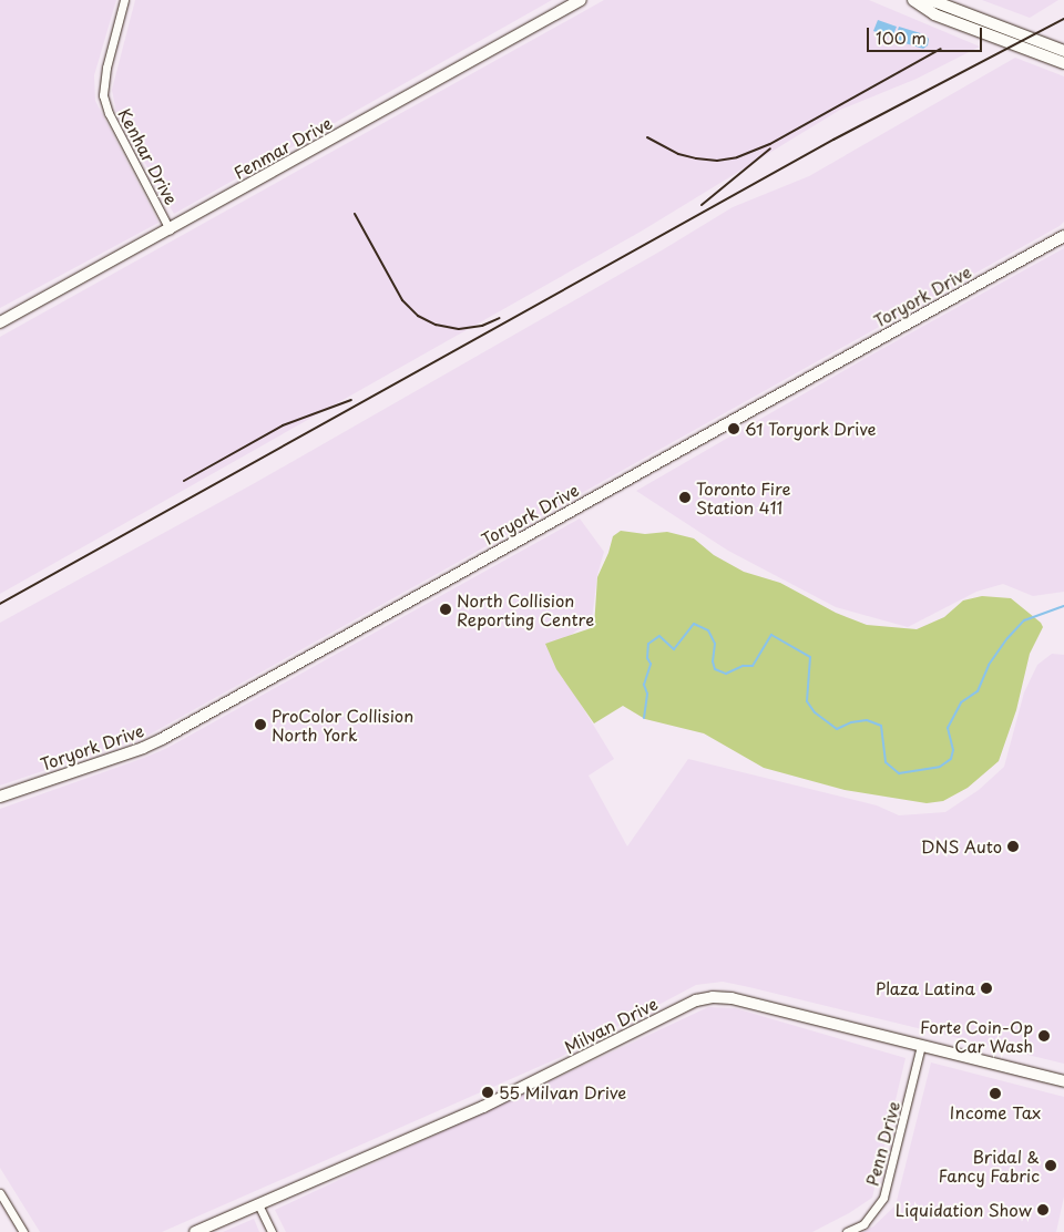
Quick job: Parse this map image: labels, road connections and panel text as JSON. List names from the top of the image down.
{
  "streets": {
    "street": [
      "Fenmar Drive",
      "Kenhar Drive",
      "Toryork Drive",
      "Milvan Drive",
      "Penn Drive"
    ]
  },
  "crossings": [
    ["Fenmar Drive", "Kenhar Drive"],
    ["Milvan Drive", "Penn Drive"]
  ],
  "places": [
    "61 Toryork Drive",
    "Toronto Fire Station 411",
    "North Collision Reporting Centre",
    "ProColor Collision North York",
    "DNS Auto",
    "Plaza Latina",
    "Forte Coin-Op Car Wash",
    "55 Milvan Drive",
    "Income Tax",
    "Bridal & Fancy Fabric",
    "Liquidation Show"
  ],
  "scale_bar": "100 m"
}
